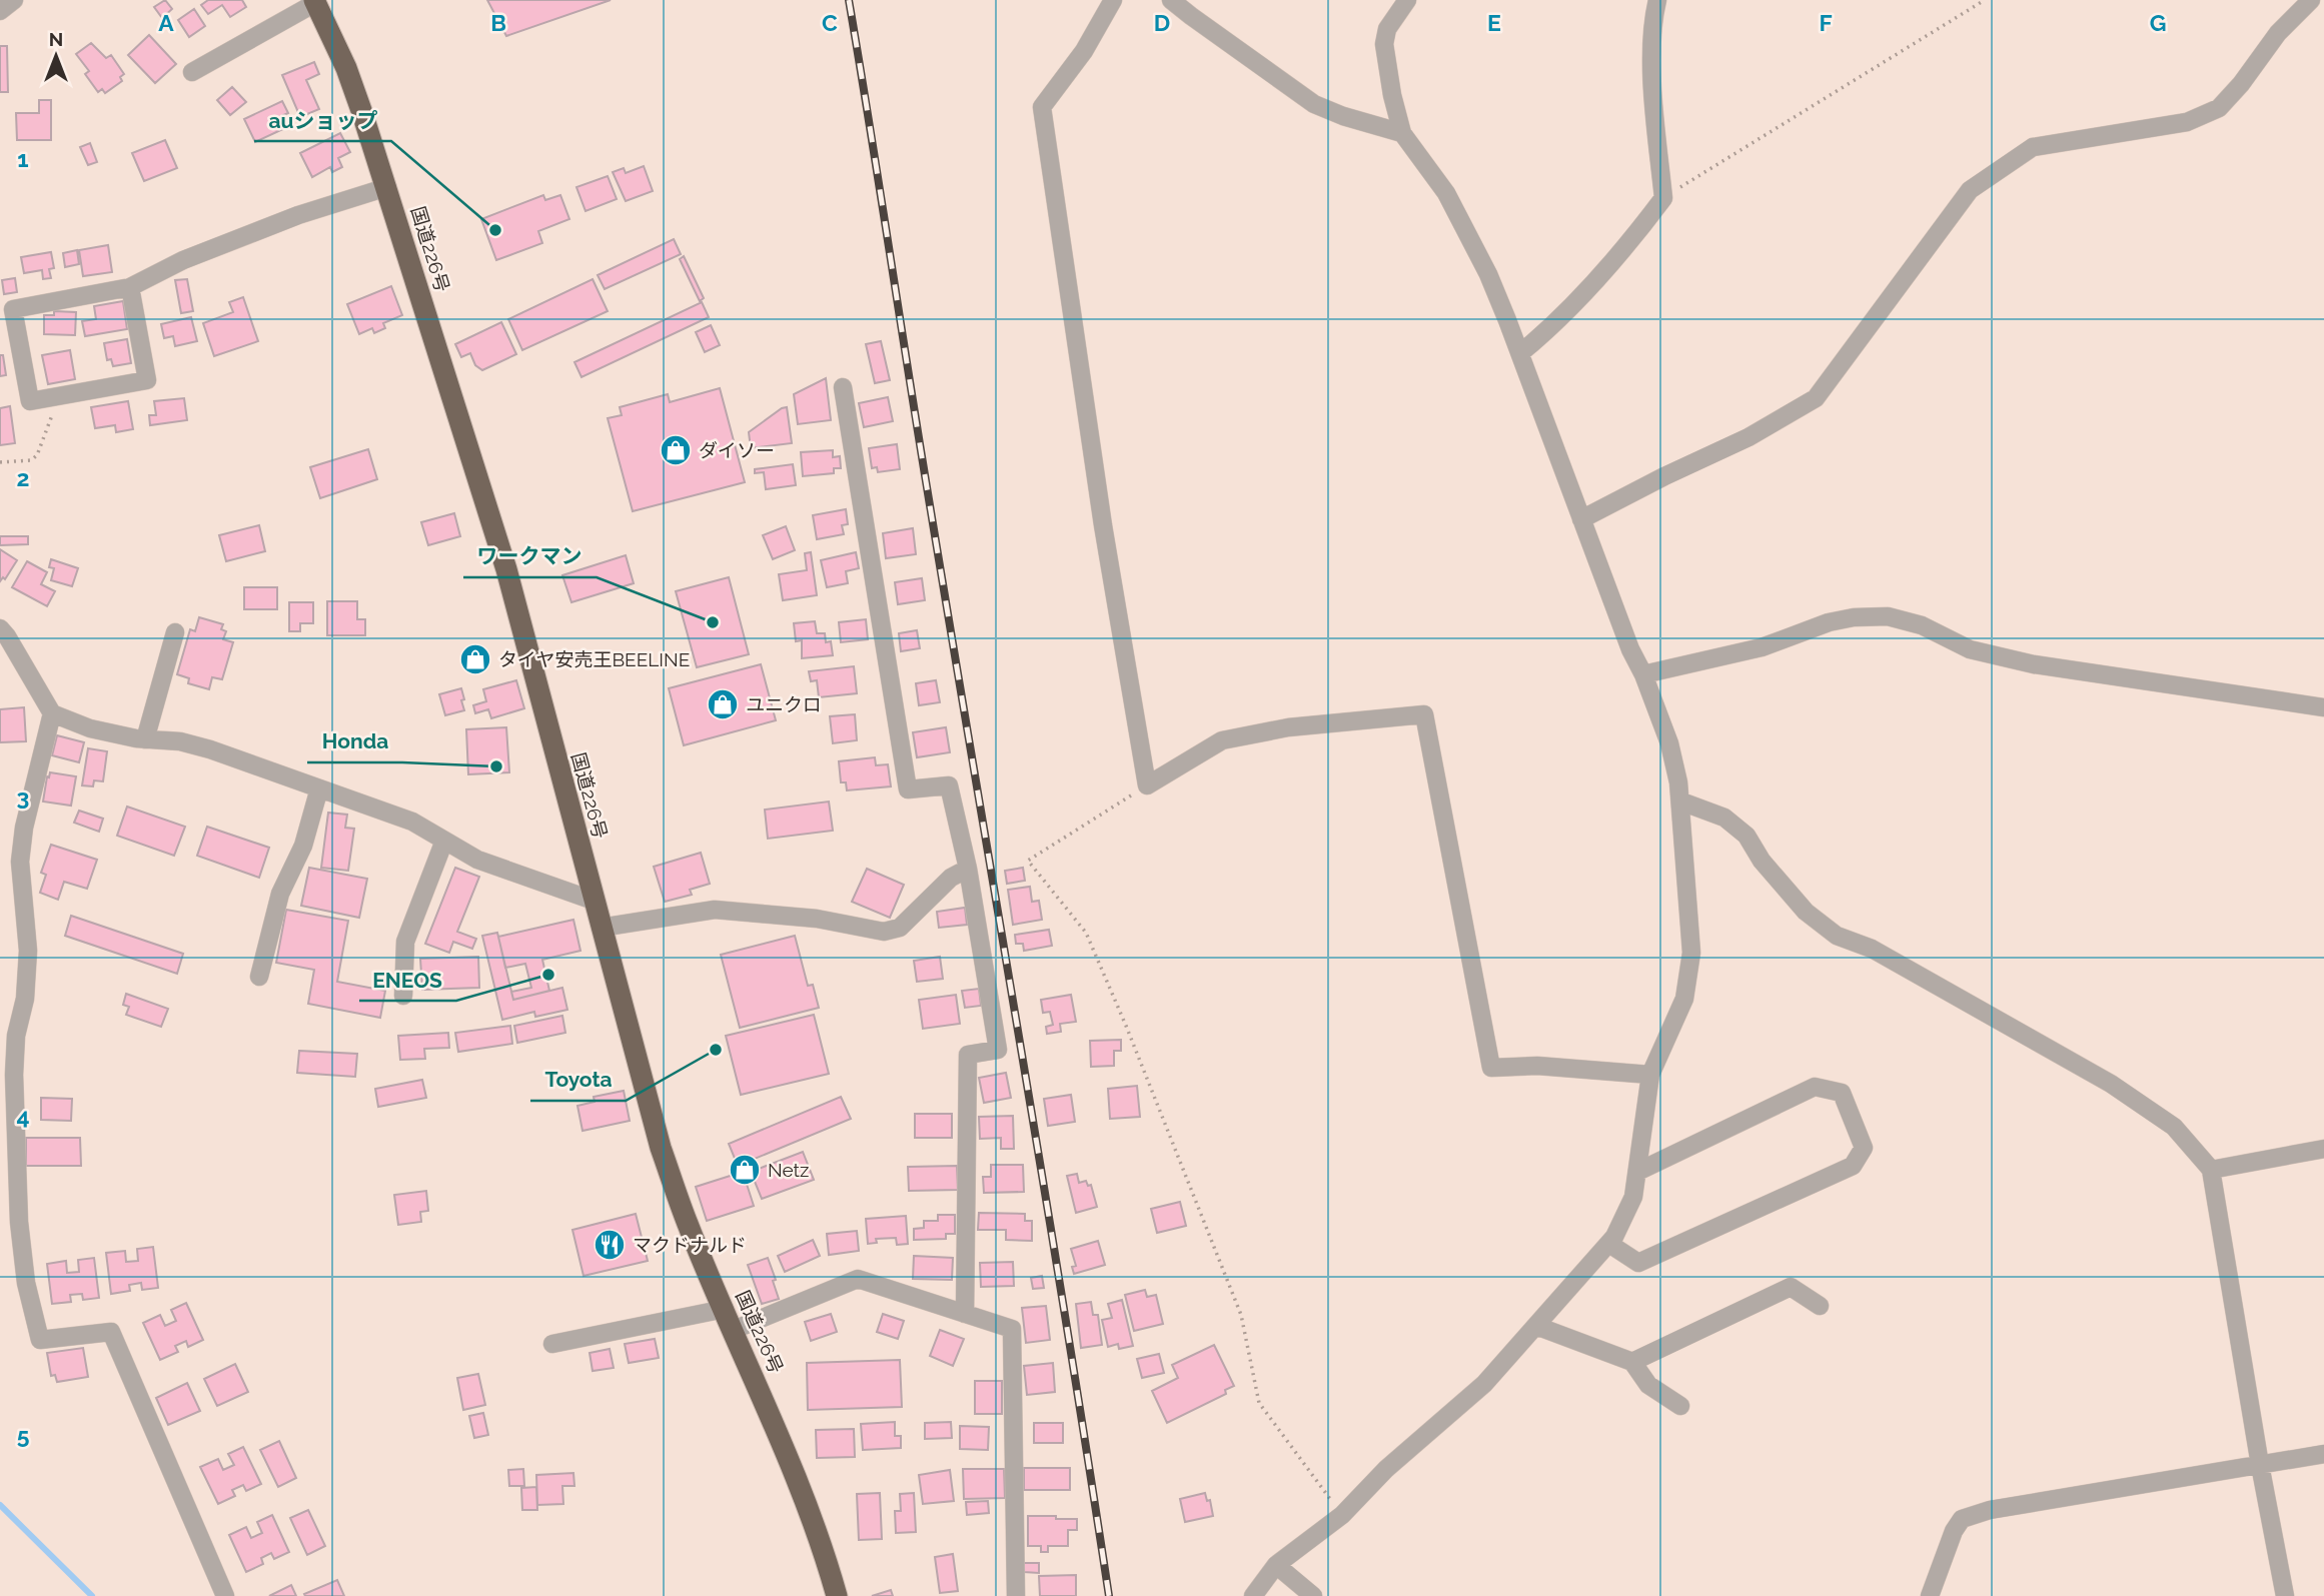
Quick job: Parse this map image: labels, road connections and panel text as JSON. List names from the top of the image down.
{
  "streets": {
    "highway": ["国道226号"]
  },
  "places": {
    "other": [
      "auショップ",
      "ワークマン",
      "Honda",
      "ENEOS",
      "Toyota"
    ],
    "shop": [
      "ダイソー",
      "タイヤ安売王BEELINE",
      "ユニクロ",
      "Netz"
    ],
    "restaurant": ["マクドナルド"]
  },
  "north": "top",
  "grid": {
    "columns": [
      "A",
      "B",
      "C",
      "D",
      "E",
      "F",
      "G"
    ],
    "rows": [
      "1",
      "2",
      "3",
      "4",
      "5"
    ]
  }
}
